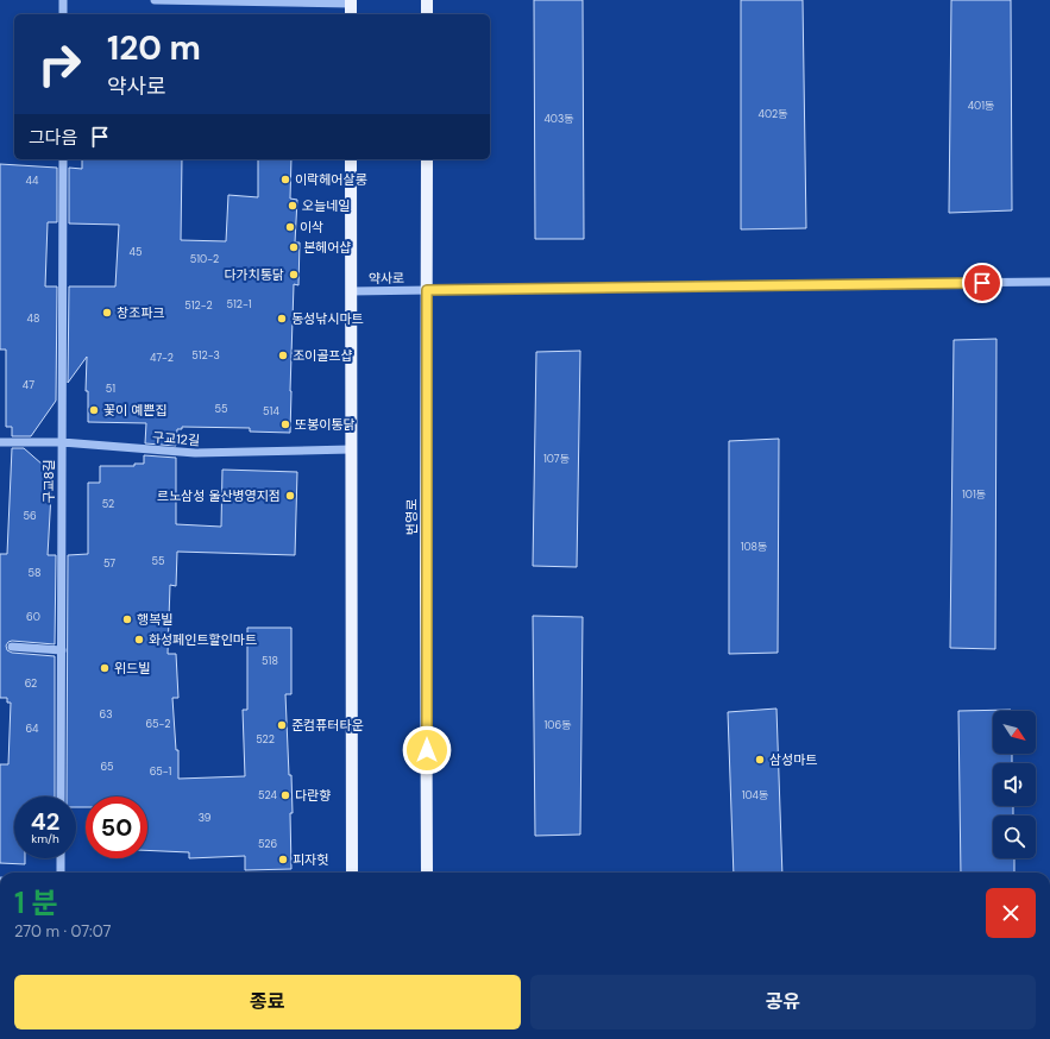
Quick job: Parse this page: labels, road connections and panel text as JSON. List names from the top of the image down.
{
  "streets": {
    "main road": ["번영로"],
    "street": ["약사로", "구교12길", "구교8길"]
  },
  "crossings": [
    ["약사로", "번영로"],
    ["구교12길", "구교8길"]
  ],
  "places": [
    "이락헤어살롱",
    "오늘네일",
    "이삭",
    "본헤어샵",
    "다가치통닭",
    "창조파크",
    "동성낚시마트",
    "조이골프샵",
    "꽃이 예쁜집",
    "또봉이통닭",
    "르노삼성 울산병영지점",
    "행복빌",
    "화성페인트할인마트",
    "위드빌",
    "준컴퓨터타운",
    "삼성마트",
    "다란향",
    "피자헛"
  ],
  "house_numbers": [
    "401동",
    "402동",
    "403동",
    "44",
    "45",
    "510-2",
    "512-1",
    "512-2",
    "48",
    "512-3",
    "47-2",
    "47",
    "51",
    "55",
    "514",
    "107동",
    "101동",
    "52",
    "56",
    "108동",
    "55",
    "57",
    "58",
    "60",
    "518",
    "62",
    "63",
    "65-2",
    "106동",
    "64",
    "522",
    "65",
    "65-1",
    "524",
    "104동",
    "39",
    "526"
  ],
  "north": "bottom right",
  "page": {
    "turn": ["120 m", "약사로"],
    "then": "그다음",
    "speed": "42 km/h",
    "limit": "50",
    "heading": ["1 분", "270 m · 07:07"],
    "buttons": ["종료", "공유"]
  }
}
